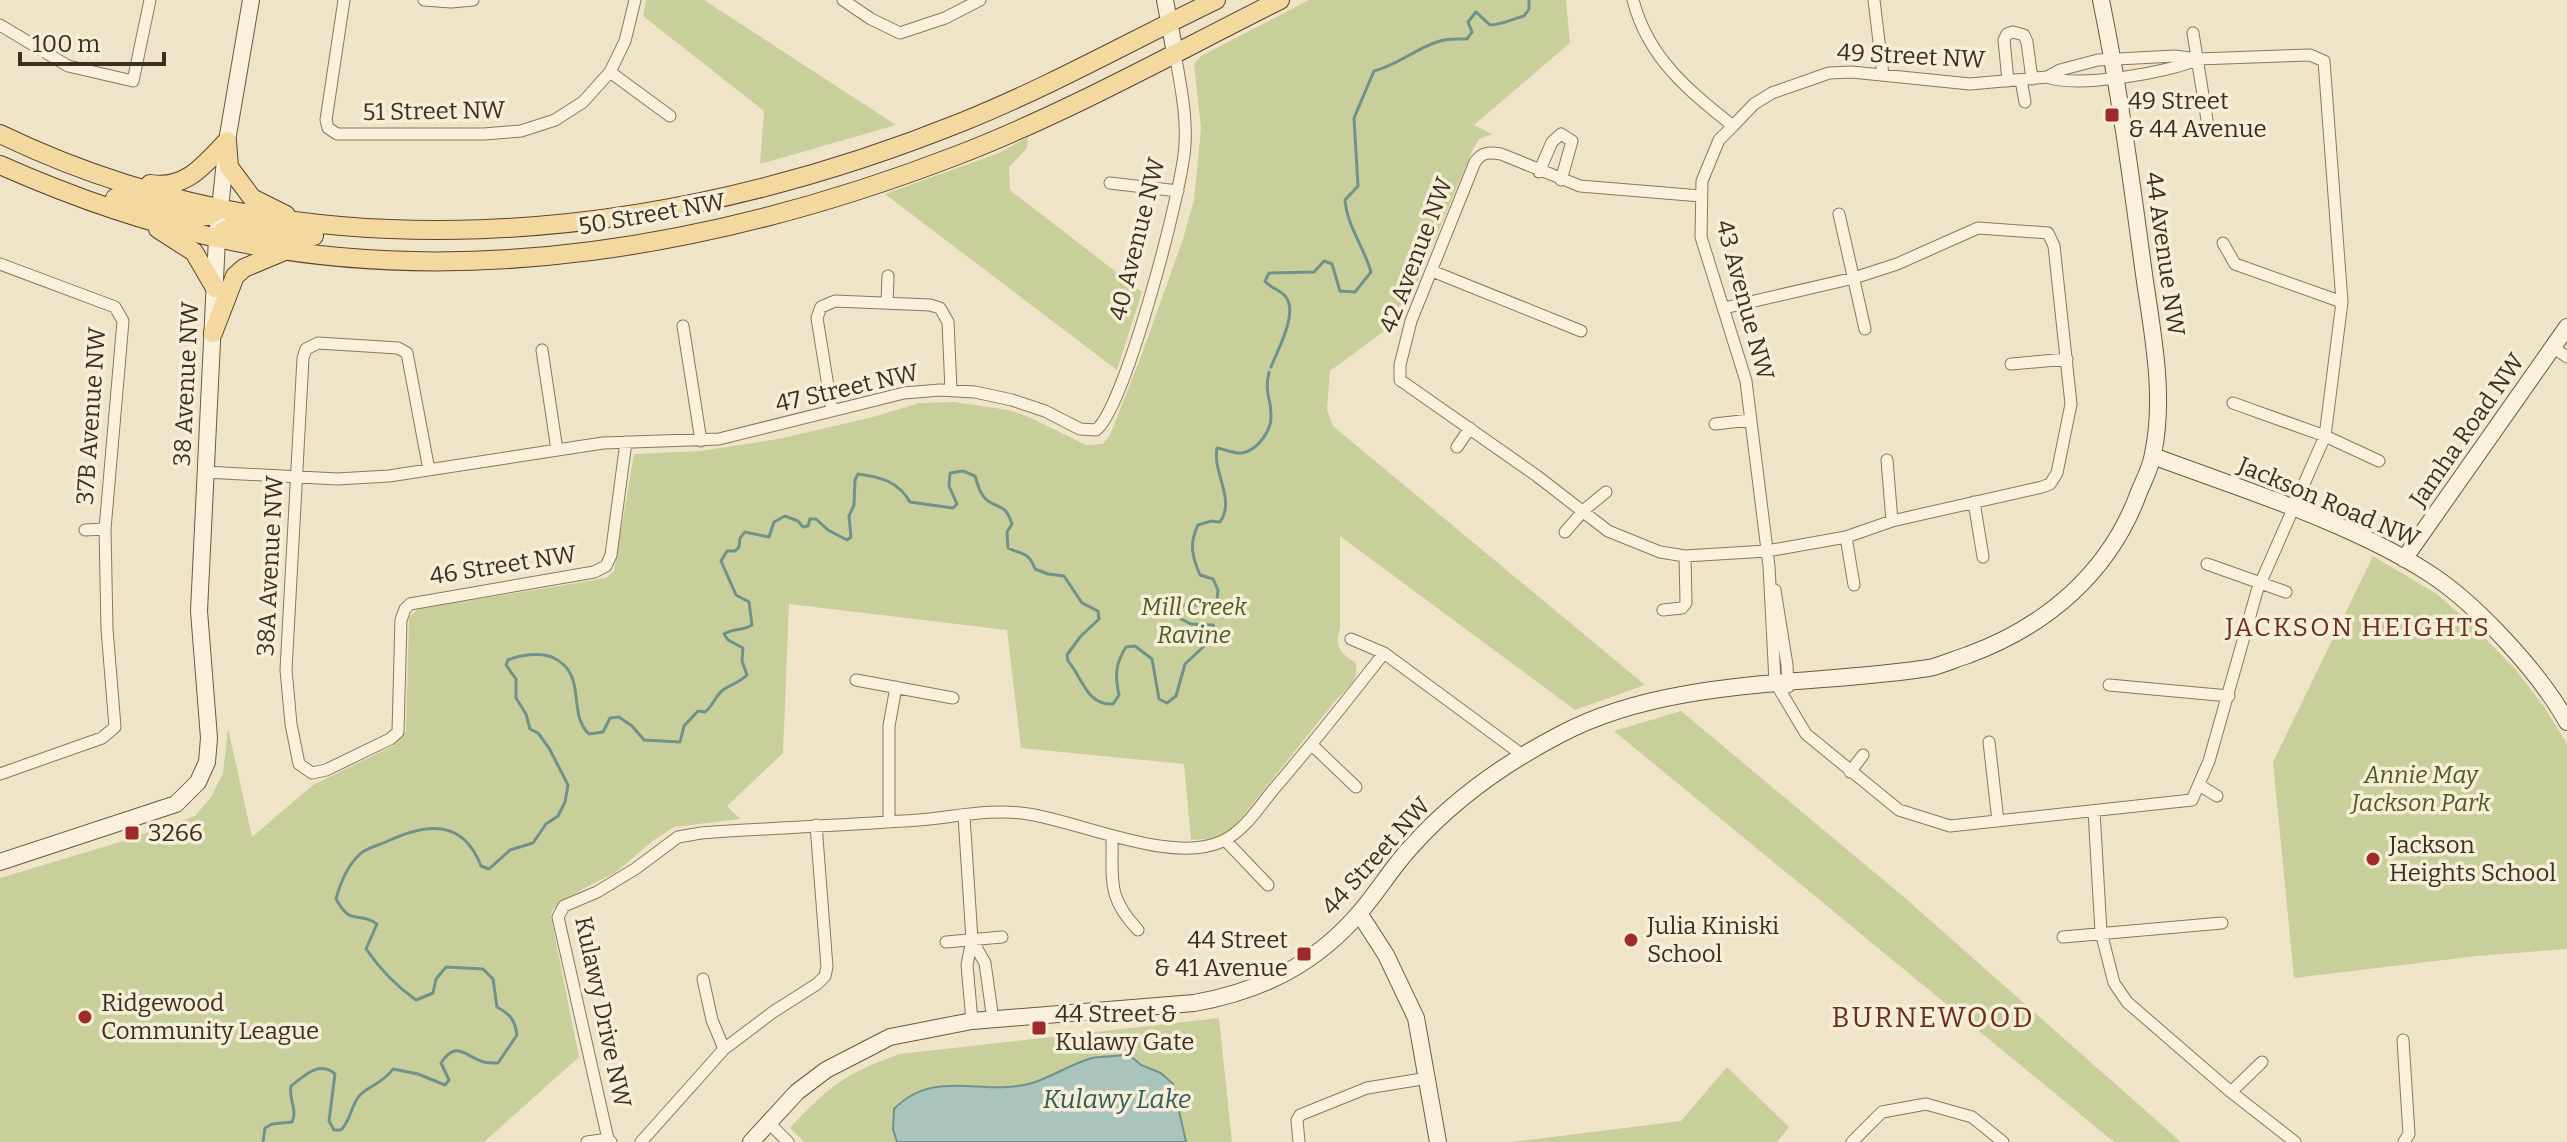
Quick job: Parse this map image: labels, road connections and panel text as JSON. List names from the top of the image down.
{
  "streets": {
    "main road": ["50 Street NW"],
    "street": [
      "49 Street NW",
      "51 Street NW",
      "40 Avenue NW",
      "44 Avenue NW",
      "42 Avenue NW",
      "43 Avenue NW",
      "38 Avenue NW",
      "47 Street NW",
      "37B Avenue NW",
      "Jamha Road NW",
      "Jackson Road NW",
      "46 Street NW",
      "38A Avenue NW",
      "44 Street NW",
      "Kulawy Drive NW"
    ]
  },
  "crossings": [
    ["49 Street NW", "44 Avenue NW"],
    ["49 Street NW", "43 Avenue NW"],
    ["50 Street NW", "40 Avenue NW"],
    ["50 Street NW", "38 Avenue NW"],
    ["40 Avenue NW", "47 Street NW"],
    ["44 Avenue NW", "Jackson Road NW"],
    ["44 Avenue NW", "44 Street NW"],
    ["43 Avenue NW", "44 Street NW"],
    ["38 Avenue NW", "47 Street NW"],
    ["47 Street NW", "46 Street NW"],
    ["47 Street NW", "38A Avenue NW"],
    ["Jamha Road NW", "Jackson Road NW"],
    ["Jackson Road NW", "44 Street NW"],
    ["46 Street NW", "38A Avenue NW"]
  ],
  "districts": ["JACKSON HEIGHTS", "BURNEWOOD"],
  "water": ["Kulawy Lake"],
  "parks": ["Mill Creek Ravine", "Annie May Jackson Park"],
  "places": {
    "transit": [
      "49 Street & 44 Avenue",
      "3266",
      "44 Street & 41 Avenue",
      "44 Street & Kulawy Gate"
    ],
    "other": ["Jackson Heights School", "Julia Kiniski School", "Ridgewood Community League"]
  },
  "scale_bar": "100 m"
}
